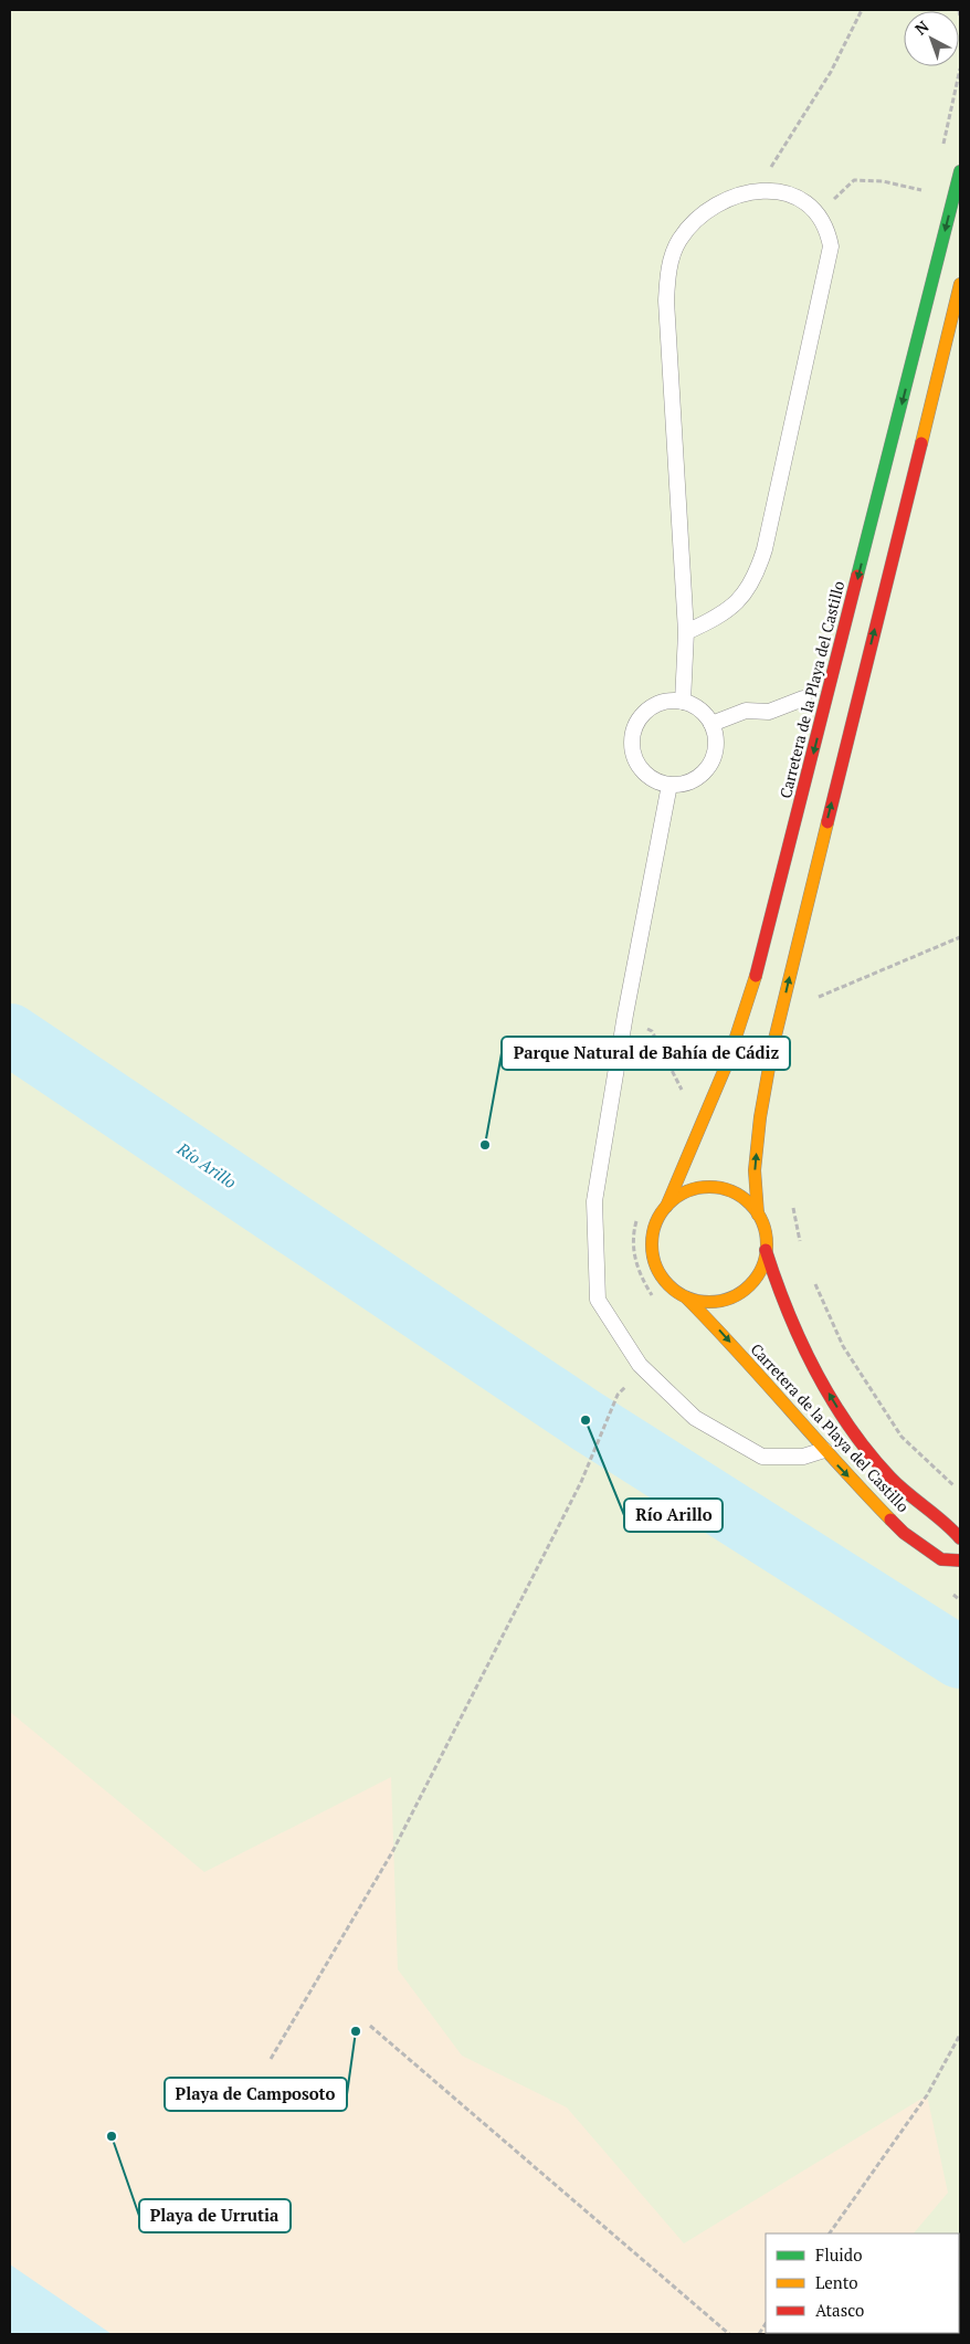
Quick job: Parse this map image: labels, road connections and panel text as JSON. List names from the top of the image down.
{
  "streets": {
    "street": ["Carretera de la Playa del Castillo"]
  },
  "water": ["Río Arillo"],
  "places": [
    "Parque Natural de Bahía de Cádiz",
    "Río Arillo",
    "Playa de Camposoto",
    "Playa de Urrutia"
  ],
  "legend": ["Fluido", "Lento", "Atasco"],
  "north": "top left"
}
